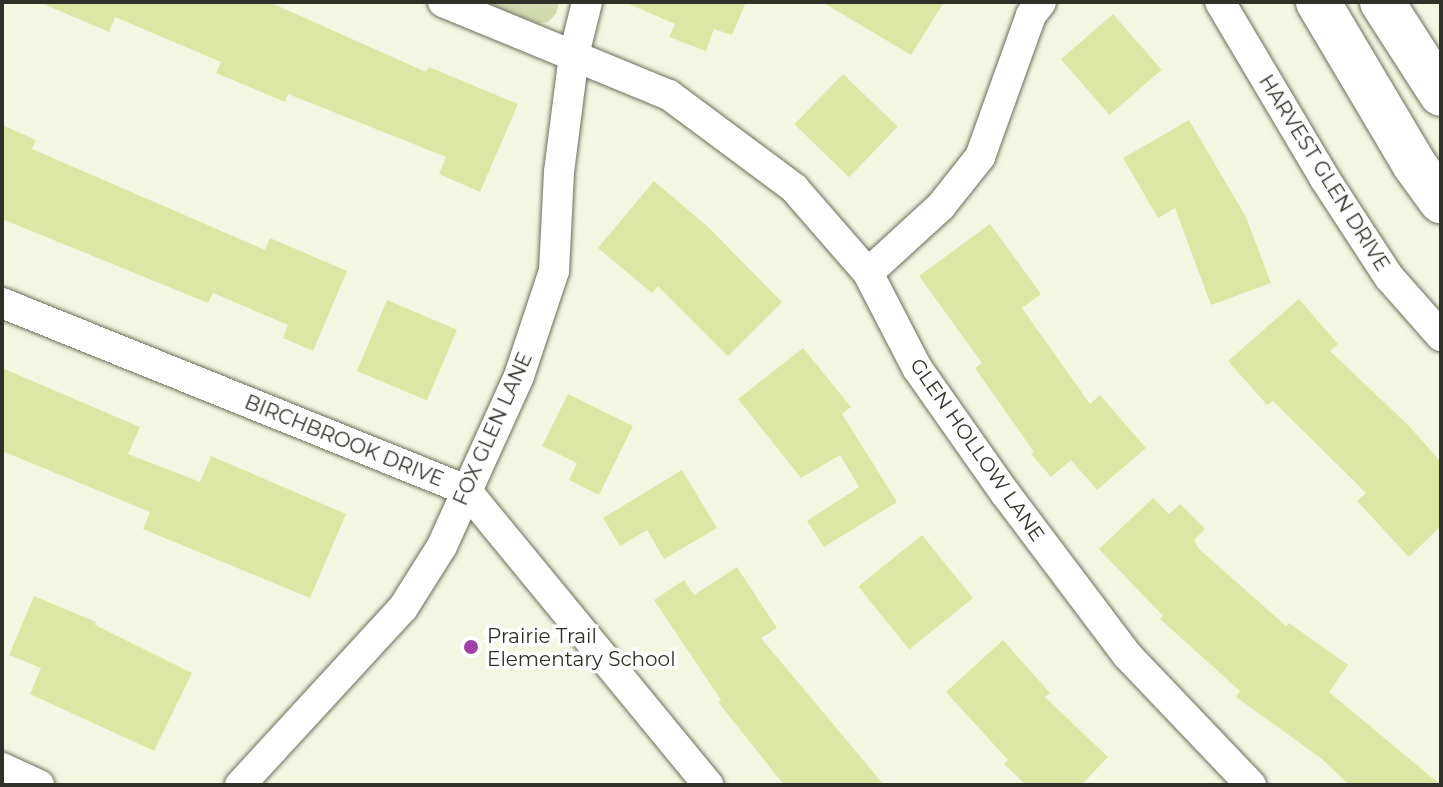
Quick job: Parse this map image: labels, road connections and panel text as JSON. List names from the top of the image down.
{
  "streets": {
    "street": [
      "HARVEST GLEN DRIVE",
      "FOX GLEN LANE",
      "BIRCHBROOK DRIVE",
      "GLEN HOLLOW LANE"
    ]
  },
  "crossings": [
    ["FOX GLEN LANE", "BIRCHBROOK DRIVE"],
    ["FOX GLEN LANE", "GLEN HOLLOW LANE"]
  ],
  "places": ["Prairie Trail Elementary School"]
}
